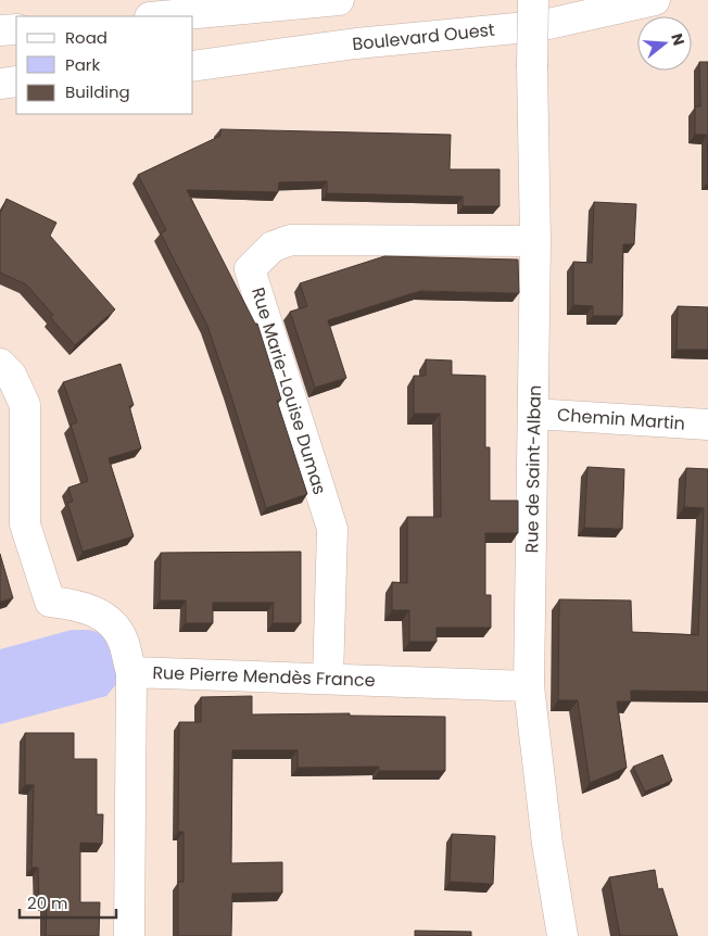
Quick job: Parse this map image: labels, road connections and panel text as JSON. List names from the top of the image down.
{
  "streets": {
    "street": [
      "Boulevard Ouest",
      "Rue Marie-Louise Dumas",
      "Chemin Martin",
      "Rue de Saint-Alban",
      "Rue Pierre Mendès France"
    ]
  },
  "crossings": [
    ["Rue Marie-Louise Dumas", "Rue de Saint-Alban"],
    ["Rue Marie-Louise Dumas", "Rue Pierre Mendès France"],
    ["Chemin Martin", "Rue de Saint-Alban"],
    ["Rue de Saint-Alban", "Rue Pierre Mendès France"]
  ],
  "legend": ["Road", "Park", "Building"],
  "scale_bar": "20 m",
  "north": "right"
}
